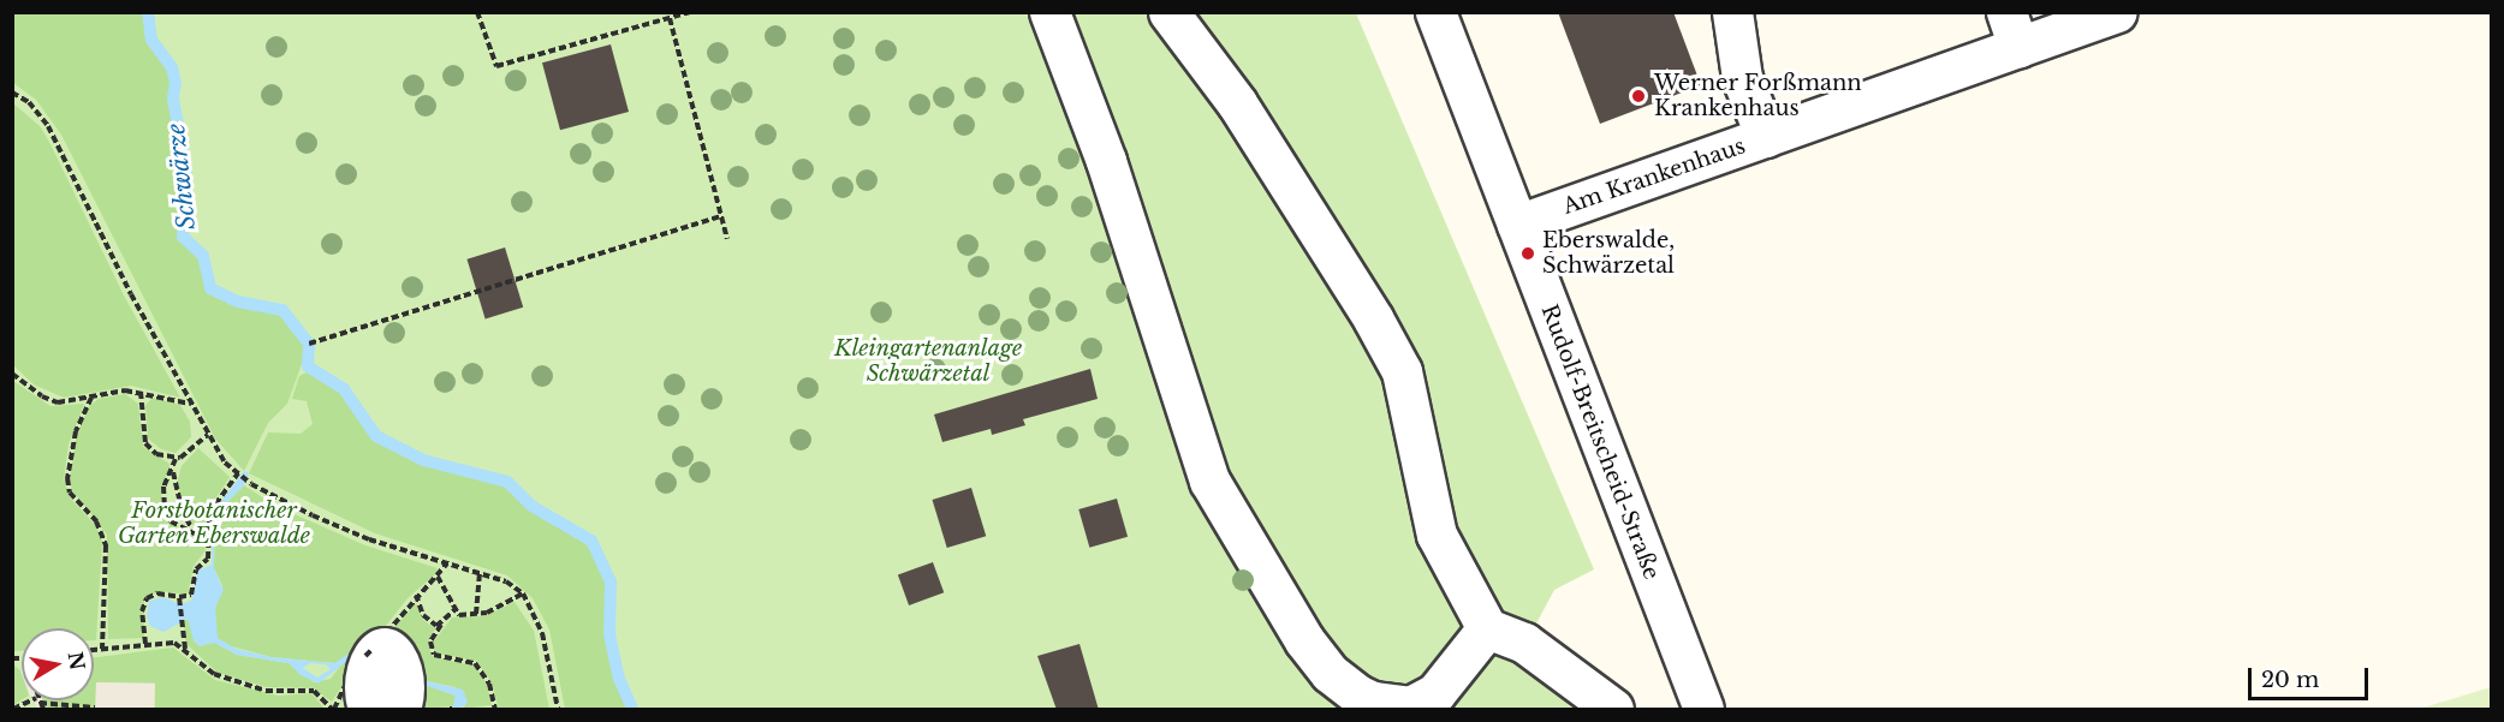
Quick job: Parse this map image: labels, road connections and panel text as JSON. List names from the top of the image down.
{
  "streets": {
    "street": ["Am Krankenhaus", "Rudolf-Breitscheid-Straße"]
  },
  "crossings": [
    ["Am Krankenhaus", "Rudolf-Breitscheid-Straße"]
  ],
  "water": ["Schwärze"],
  "parks": ["Kleingartenanlage Schwärzetal", "Forstbotanischer Garten Eberswalde"],
  "places": ["Werner Forßmann Krankenhaus", "Eberswalde, Schwärzetal"],
  "scale_bar": "20 m",
  "north": "right"
}
